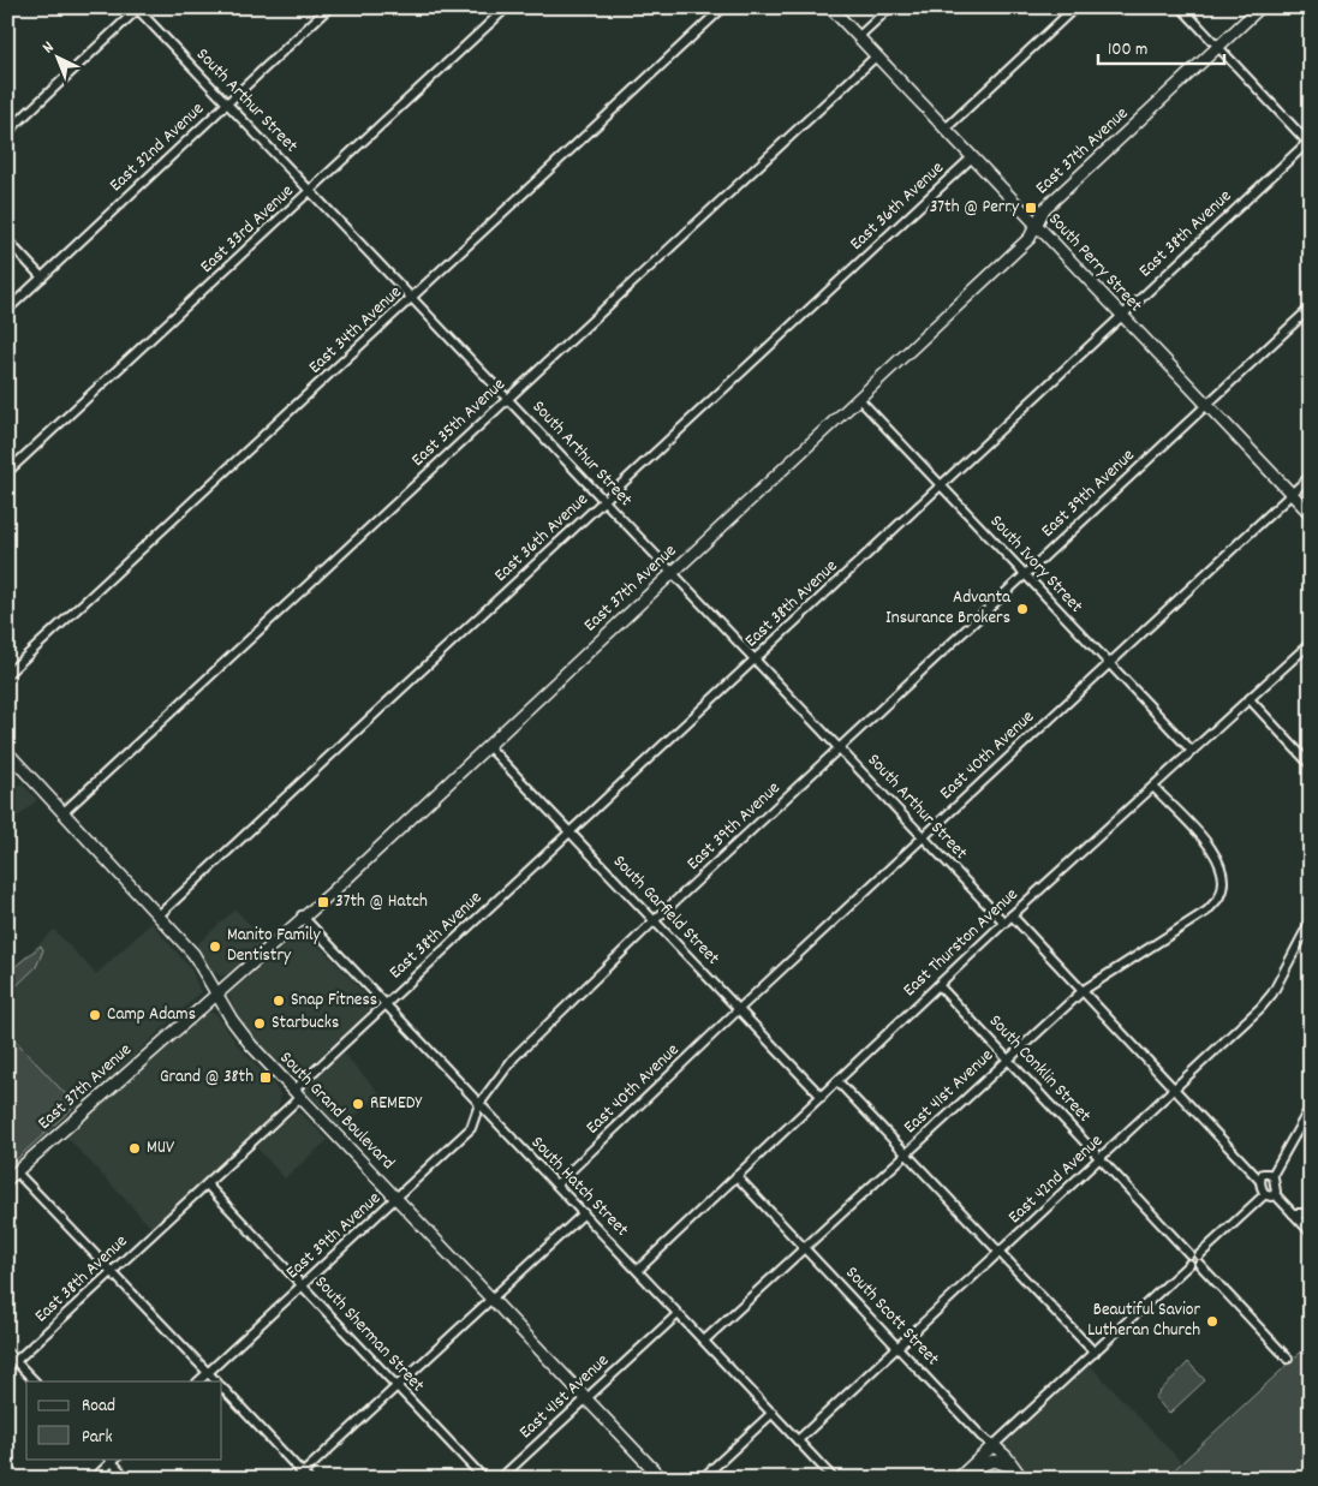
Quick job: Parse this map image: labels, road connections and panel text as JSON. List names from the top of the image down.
{
  "streets": {
    "street": [
      "South Arthur Street",
      "East 32nd Avenue",
      "East 37th Avenue",
      "East 36th Avenue",
      "East 33rd Avenue",
      "East 38th Avenue",
      "South Perry Street",
      "East 34th Avenue",
      "East 35th Avenue",
      "East 39th Avenue",
      "South Ivory Street",
      "East 40th Avenue",
      "South Garfield Street",
      "East Thurston Avenue",
      "South Conklin Street",
      "East 41st Avenue",
      "South Grand Boulevard",
      "East 42nd Avenue",
      "South Hatch Street",
      "South Scott Street",
      "South Sherman Street"
    ]
  },
  "crossings": [
    ["South Arthur Street", "East 32nd Avenue"],
    ["South Arthur Street", "East 37th Avenue"],
    ["South Arthur Street", "East 36th Avenue"],
    ["South Arthur Street", "East 33rd Avenue"],
    ["South Arthur Street", "East 38th Avenue"],
    ["South Arthur Street", "East 34th Avenue"],
    ["South Arthur Street", "East 35th Avenue"],
    ["South Arthur Street", "East 39th Avenue"],
    ["South Arthur Street", "East 40th Avenue"],
    ["South Arthur Street", "East Thurston Avenue"],
    ["East 37th Avenue", "South Perry Street"],
    ["East 37th Avenue", "South Ivory Street"],
    ["East 37th Avenue", "South Garfield Street"],
    ["East 37th Avenue", "South Grand Boulevard"],
    ["East 37th Avenue", "South Hatch Street"],
    ["East 36th Avenue", "South Perry Street"],
    ["East 36th Avenue", "South Grand Boulevard"],
    ["East 38th Avenue", "South Perry Street"],
    ["East 38th Avenue", "South Ivory Street"],
    ["East 38th Avenue", "South Garfield Street"],
    ["East 38th Avenue", "South Grand Boulevard"],
    ["East 38th Avenue", "South Hatch Street"],
    ["East 38th Avenue", "South Sherman Street"],
    ["South Perry Street", "East 35th Avenue"],
    ["South Perry Street", "East 39th Avenue"],
    ["South Perry Street", "East 40th Avenue"],
    ["East 35th Avenue", "South Grand Boulevard"],
    ["East 39th Avenue", "South Ivory Street"],
    ["East 39th Avenue", "South Garfield Street"],
    ["East 39th Avenue", "South Grand Boulevard"],
    ["East 39th Avenue", "South Hatch Street"],
    ["East 39th Avenue", "South Sherman Street"],
    ["South Ivory Street", "East 40th Avenue"],
    ["South Ivory Street", "East Thurston Avenue"],
    ["East 40th Avenue", "South Garfield Street"],
    ["East 40th Avenue", "South Hatch Street"],
    ["South Garfield Street", "East Thurston Avenue"],
    ["East Thurston Avenue", "South Conklin Street"],
    ["East Thurston Avenue", "East 41st Avenue"],
    ["East Thurston Avenue", "South Hatch Street"],
    ["East Thurston Avenue", "South Scott Street"],
    ["South Conklin Street", "East 41st Avenue"],
    ["South Conklin Street", "East 42nd Avenue"],
    ["East 41st Avenue", "South Grand Boulevard"],
    ["East 41st Avenue", "South Hatch Street"],
    ["East 41st Avenue", "South Scott Street"],
    ["East 42nd Avenue", "South Hatch Street"],
    ["East 42nd Avenue", "South Scott Street"]
  ],
  "places": {
    "transit": ["37th @ Perry", "37th @ Hatch", "Grand @ 38th"],
    "other": [
      "Advanta Insurance Brokers",
      "Manito Family Dentistry",
      "Snap Fitness",
      "Camp Adams",
      "Starbucks",
      "REMEDY",
      "MUV",
      "Beautiful Savior Lutheran Church"
    ]
  },
  "legend": ["Road", "Park"],
  "scale_bar": "100 m",
  "north": "top left"
}
